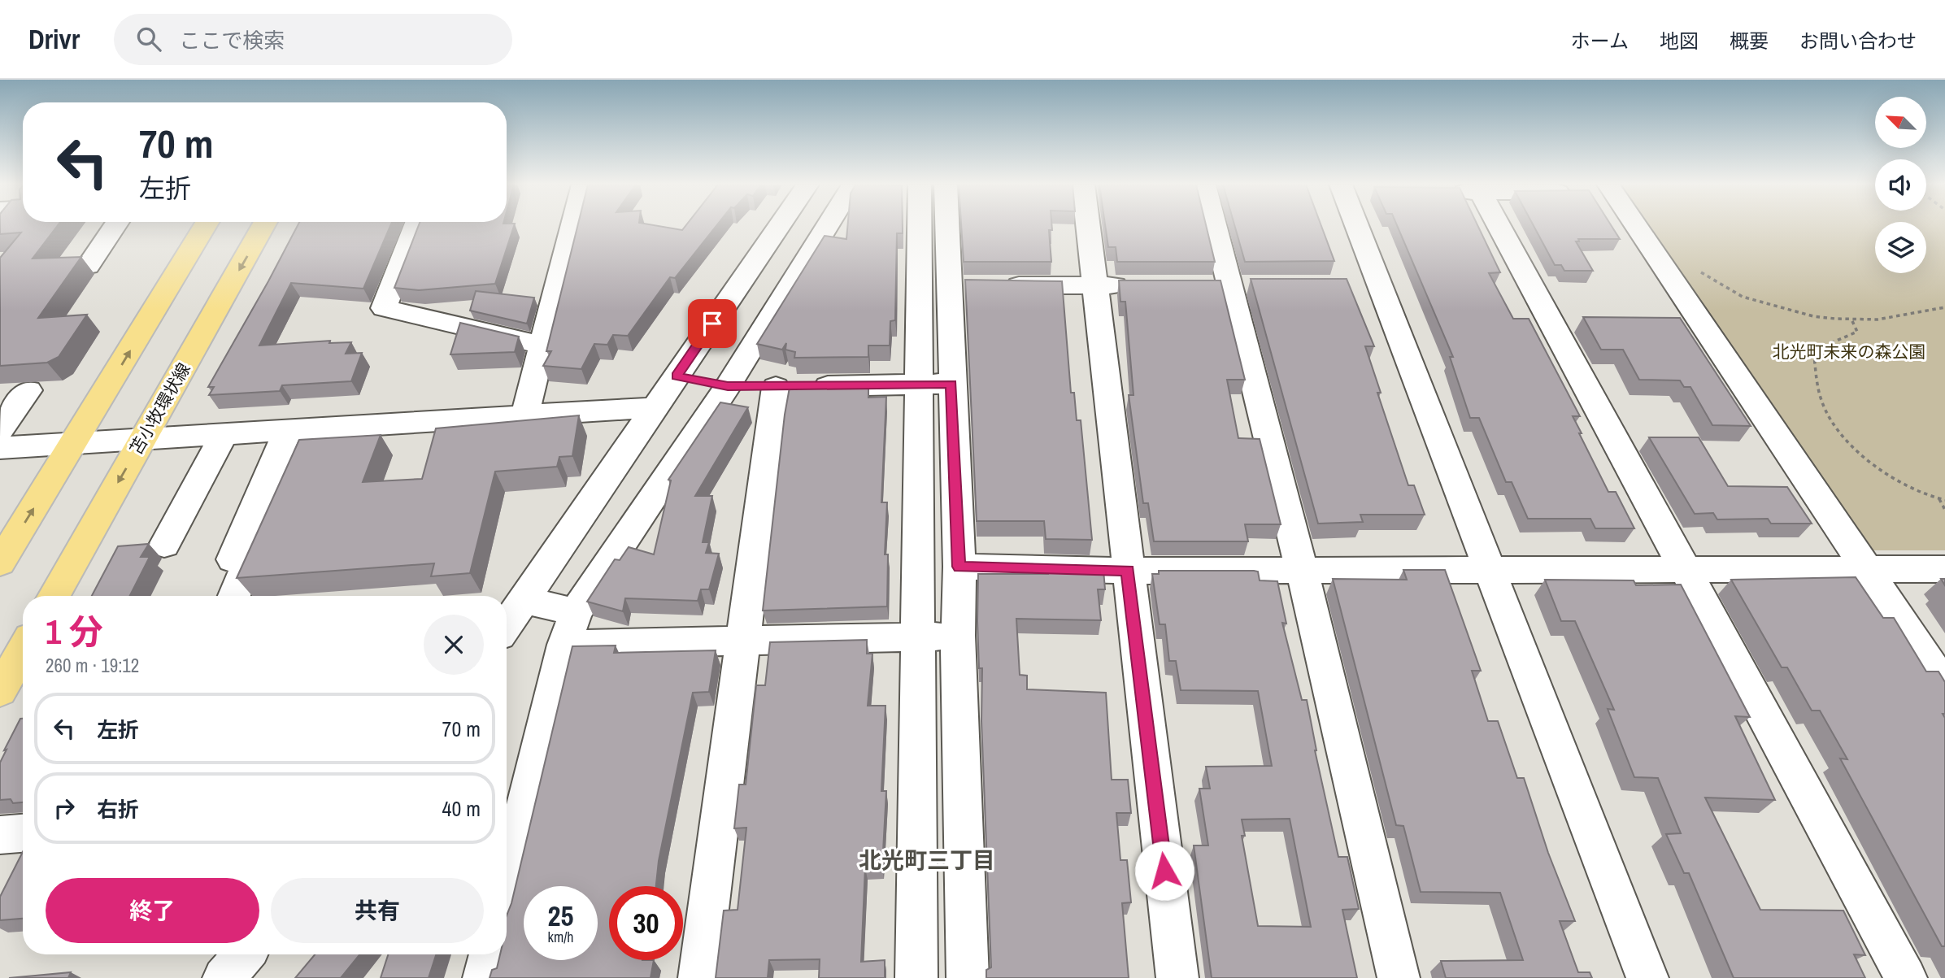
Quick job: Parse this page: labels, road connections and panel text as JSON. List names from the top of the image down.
{
  "streets": {
    "main road": ["苫小牧環状線"]
  },
  "districts": ["北光町三丁目"],
  "parks": ["北光町未来の森公園"],
  "north": "top left",
  "page": {
    "header": "Drivr",
    "search": "ここで検索",
    "nav": [
      "ホーム",
      "地図",
      "概要",
      "お問い合わせ"
    ],
    "turn": ["70 m", "左折"],
    "heading": ["1 分", "260 m · 19:12"],
    "list": [
      {
        "name": "左折",
        "value": "70 m"
      },
      {
        "name": "右折",
        "value": "40 m"
      }
    ],
    "buttons": ["終了", "共有"],
    "speed": "25 km/h",
    "limit": "30"
  }
}
